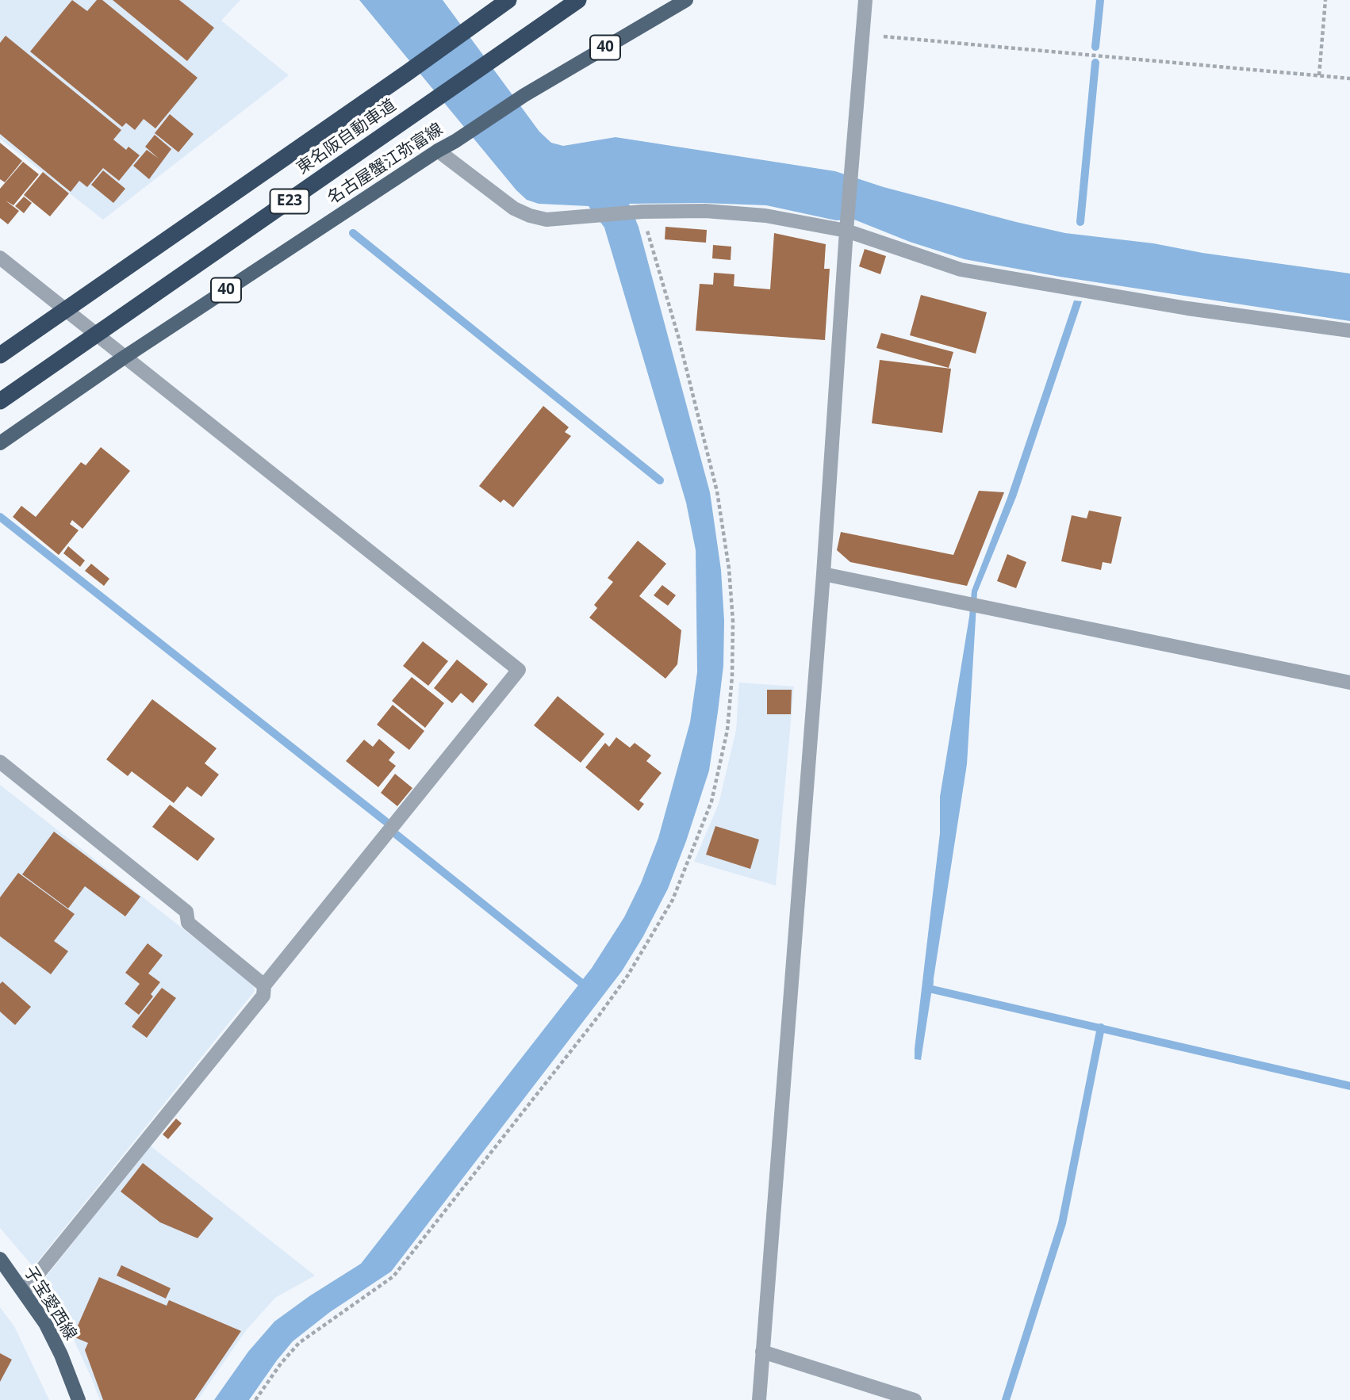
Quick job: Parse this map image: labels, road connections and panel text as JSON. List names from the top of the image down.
{
  "streets": {
    "highway": ["東名阪自動車道", "E23"],
    "main road": ["40", "名古屋蟹江弥富線", "子宝愛西線"]
  }
}
